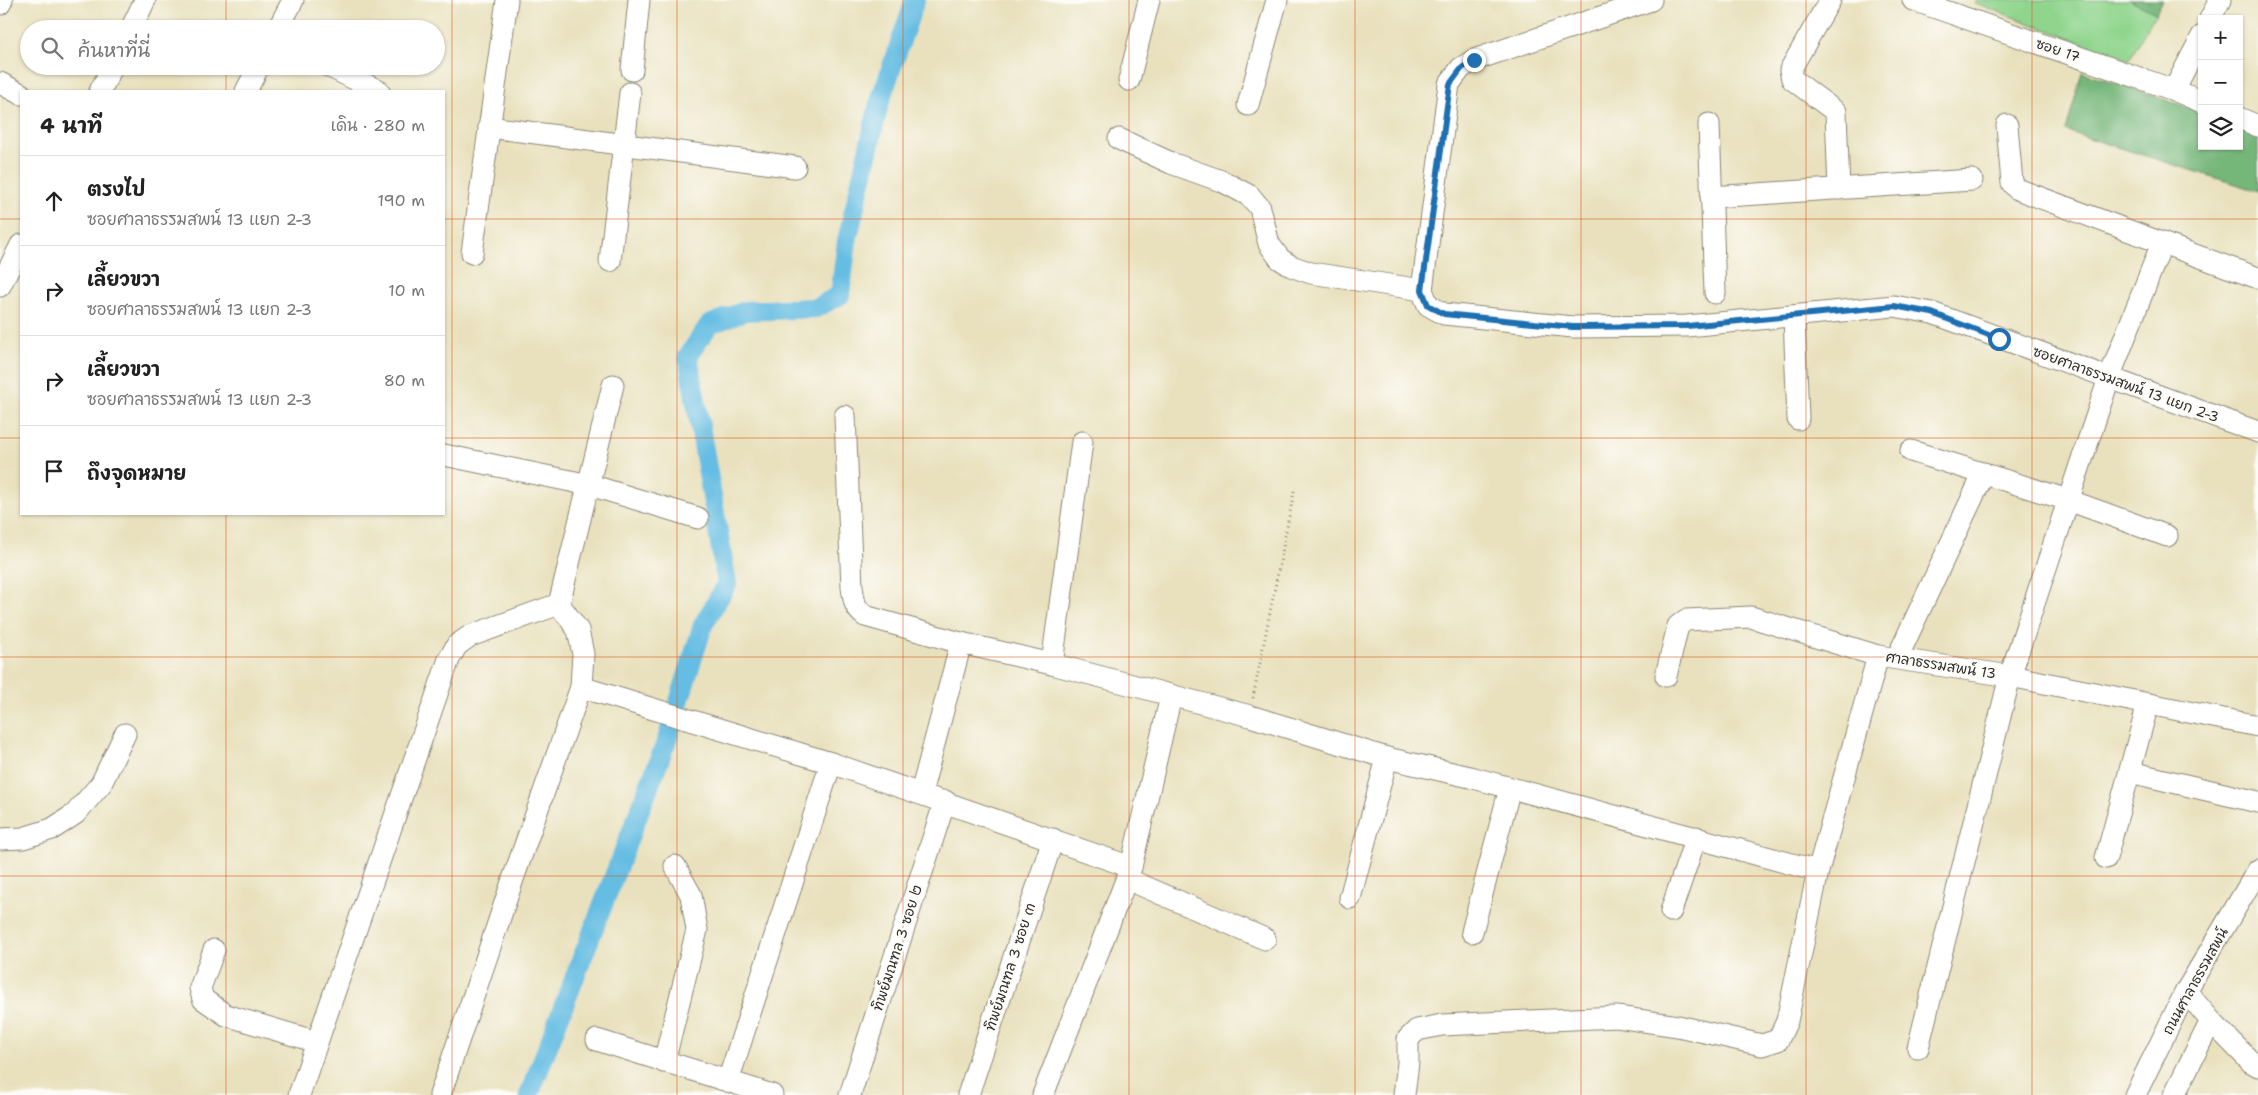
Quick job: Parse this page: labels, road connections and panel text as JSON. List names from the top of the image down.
{
  "streets": {
    "street": [
      "ซอย 17",
      "ซอยศาลาธรรมสพน์ 13 แยก 2-3",
      "ศาลาธรรมสพน์ 13",
      "ทิพย์มณฑล 3 ซอย ๒",
      "ทิพย์มณฑล 3 ซอย ๓",
      "ถนนศาลาธรรมสพน์"
    ]
  },
  "page": {
    "map_buttons": ["+", "−"],
    "search": "ค้นหาที่นี่",
    "heading": ["4 นาที", "เดิน · 280 m"],
    "list": [
      ["ตรงไป", "ซอยศาลาธรรมสพน์ 13 แยก 2-3", "190 m"],
      ["เลี้ยวขวา", "ซอยศาลาธรรมสพน์ 13 แยก 2-3", "10 m"],
      ["เลี้ยวขวา", "ซอยศาลาธรรมสพน์ 13 แยก 2-3", "80 m"],
      "ถึงจุดหมาย"
    ]
  }
}
